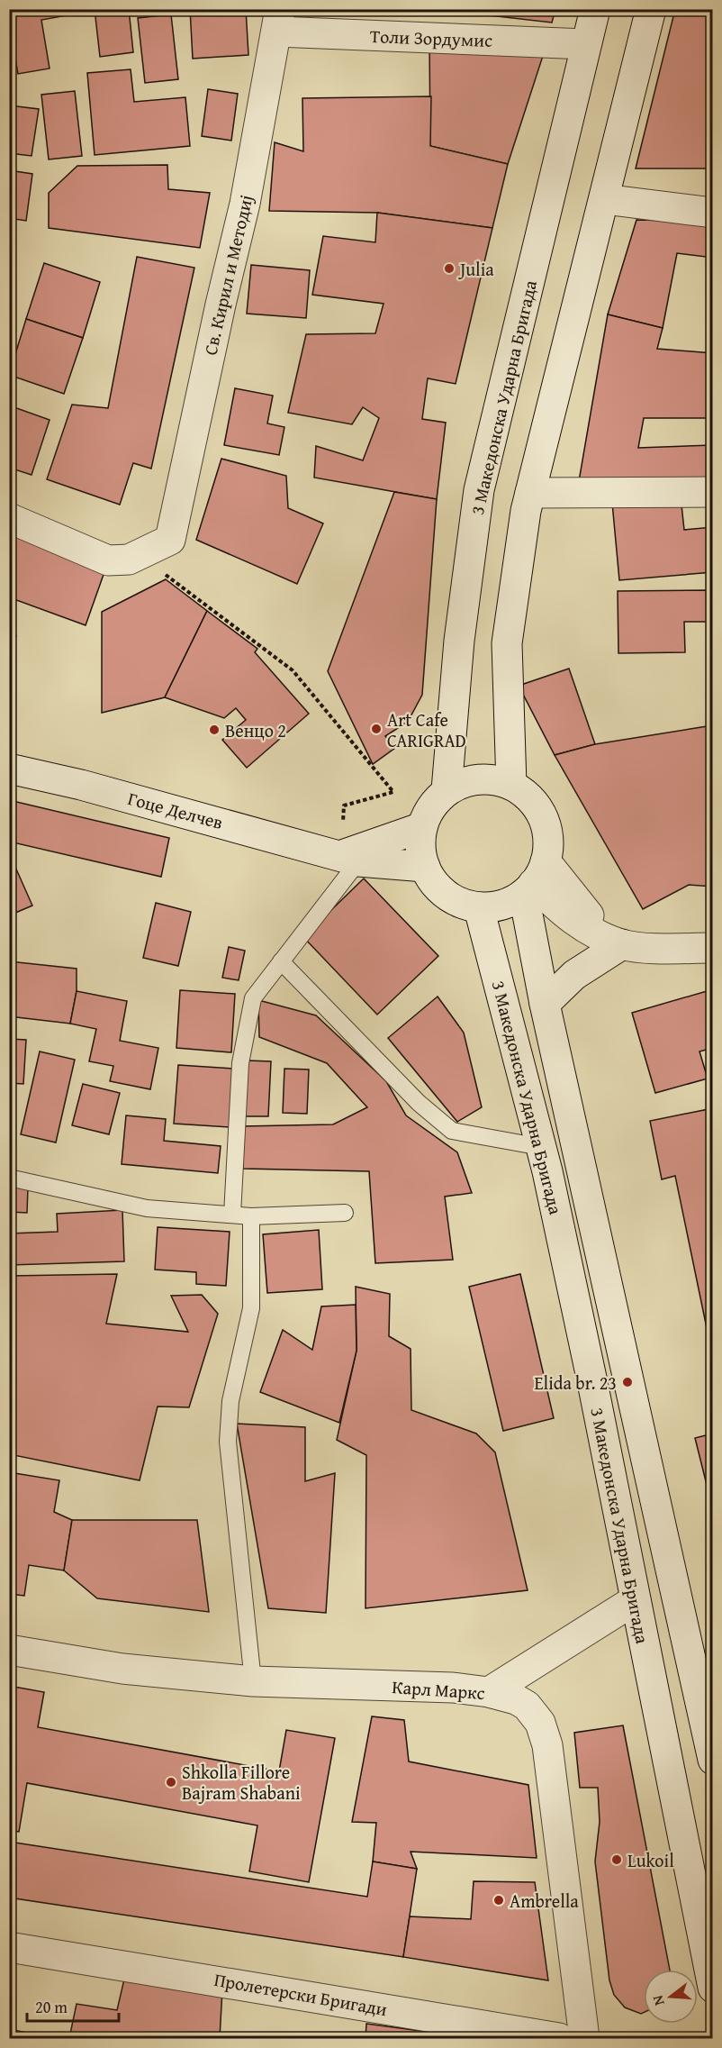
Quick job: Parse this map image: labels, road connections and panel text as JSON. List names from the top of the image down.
{
  "streets": {
    "street": [
      "Толи Зордумис",
      "Св. Кирил и Методиј",
      "3 Македонска Ударна Бригада",
      "Гоце Делчев",
      "Карл Маркс",
      "Пролетерски Бригади"
    ]
  },
  "crossings": [
    ["Толи Зордумис", "Св. Кирил и Методиј"],
    ["Толи Зордумис", "3 Македонска Ударна Бригада"],
    ["3 Македонска Ударна Бригада", "Гоце Делчев"]
  ],
  "places": [
    "Julia",
    "Art Cafe CARIGRAD",
    "Венцо 2",
    "Elida br. 23",
    "Shkolla Fillore Bajram Shabani",
    "Lukoil",
    "Ambrella"
  ],
  "scale_bar": "20 m",
  "north": "left"
}
